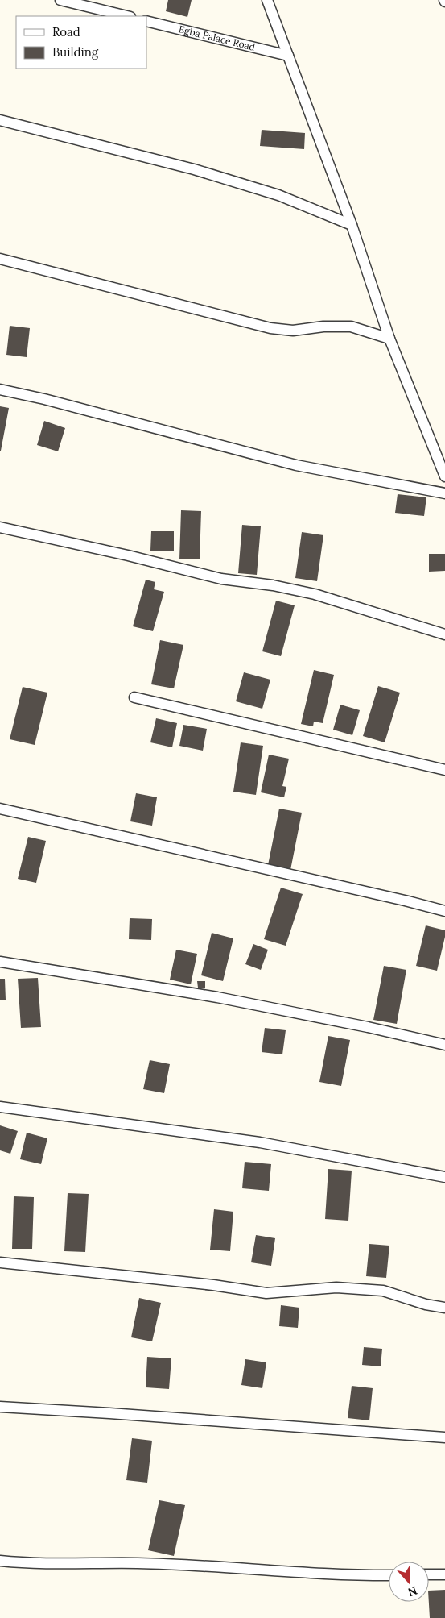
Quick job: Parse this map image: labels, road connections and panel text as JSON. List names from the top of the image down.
{
  "streets": {
    "street": ["Egba Palace Road"]
  },
  "legend": ["Road", "Building"],
  "north": "bottom"
}
